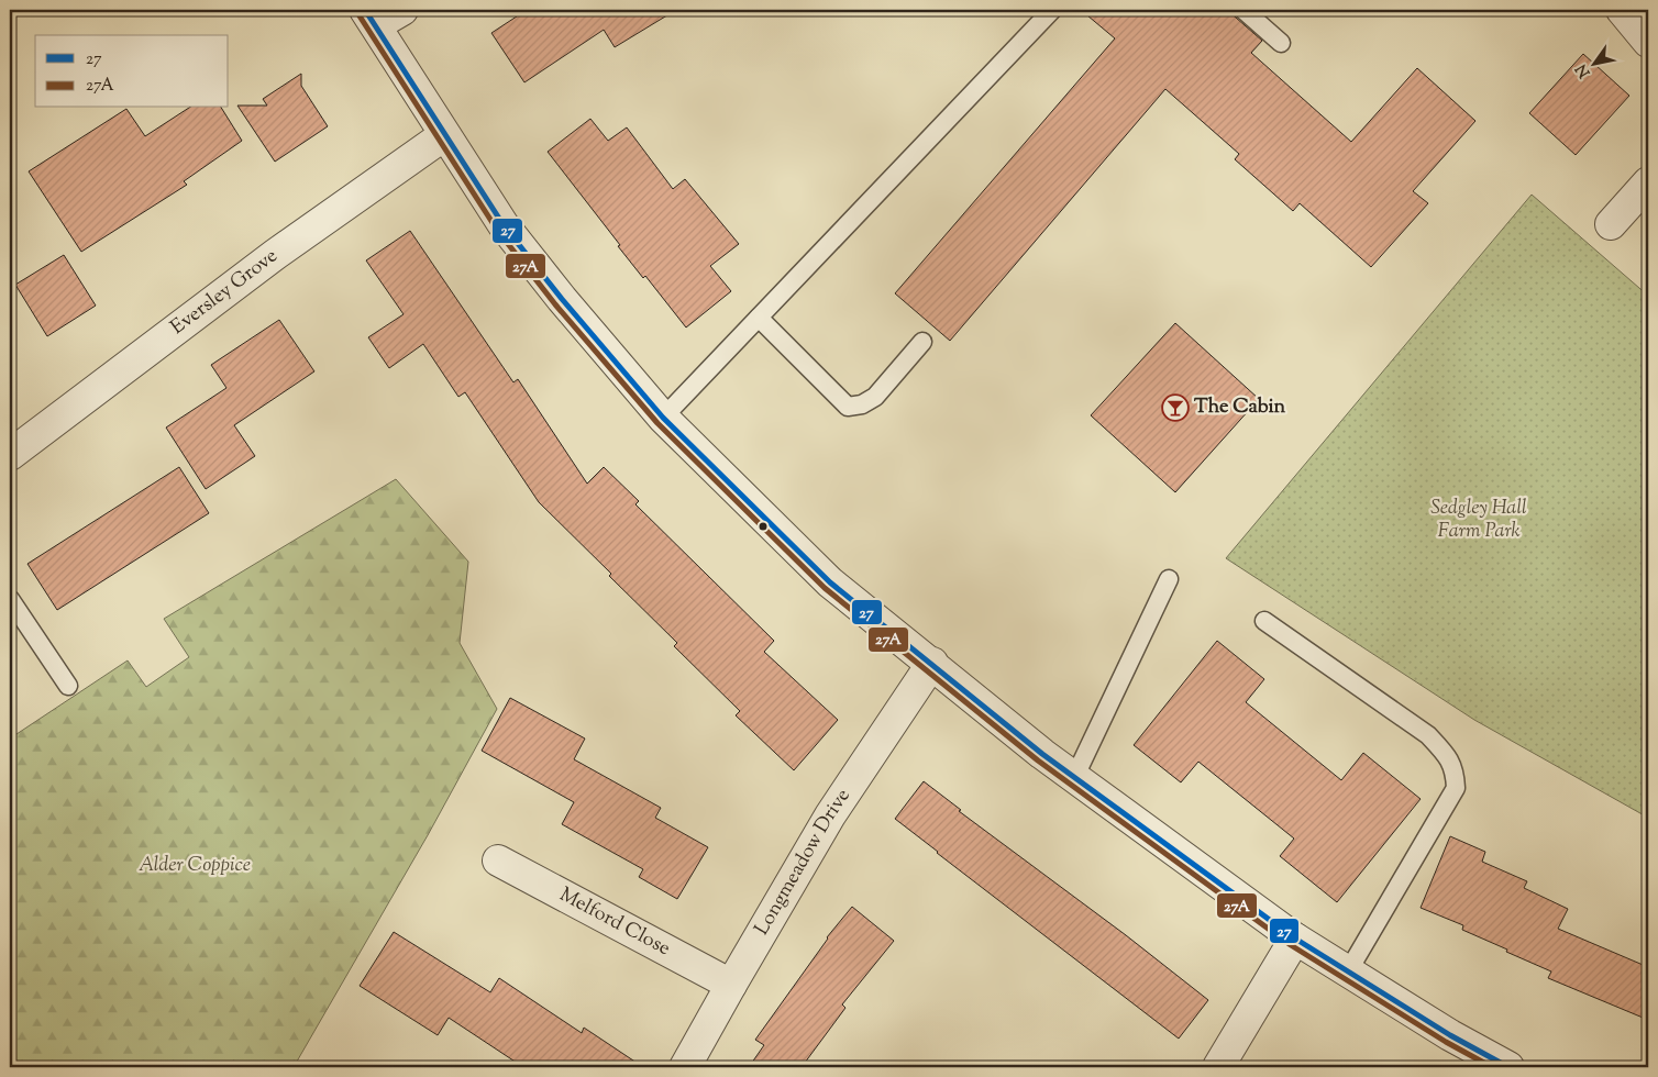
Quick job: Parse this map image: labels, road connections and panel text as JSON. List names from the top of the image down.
{
  "streets": {
    "street": ["Eversley Grove", "Longmeadow Drive", "Melford Close"]
  },
  "crossings": [
    ["Longmeadow Drive", "Melford Close"]
  ],
  "parks": ["Sedgley Hall Farm Park", "Alder Coppice"],
  "places": {
    "bar": ["The Cabin"]
  },
  "lines": ["transit line 27", "transit line 27A"],
  "legend": ["27", "27A"],
  "north": "bottom left"
}
